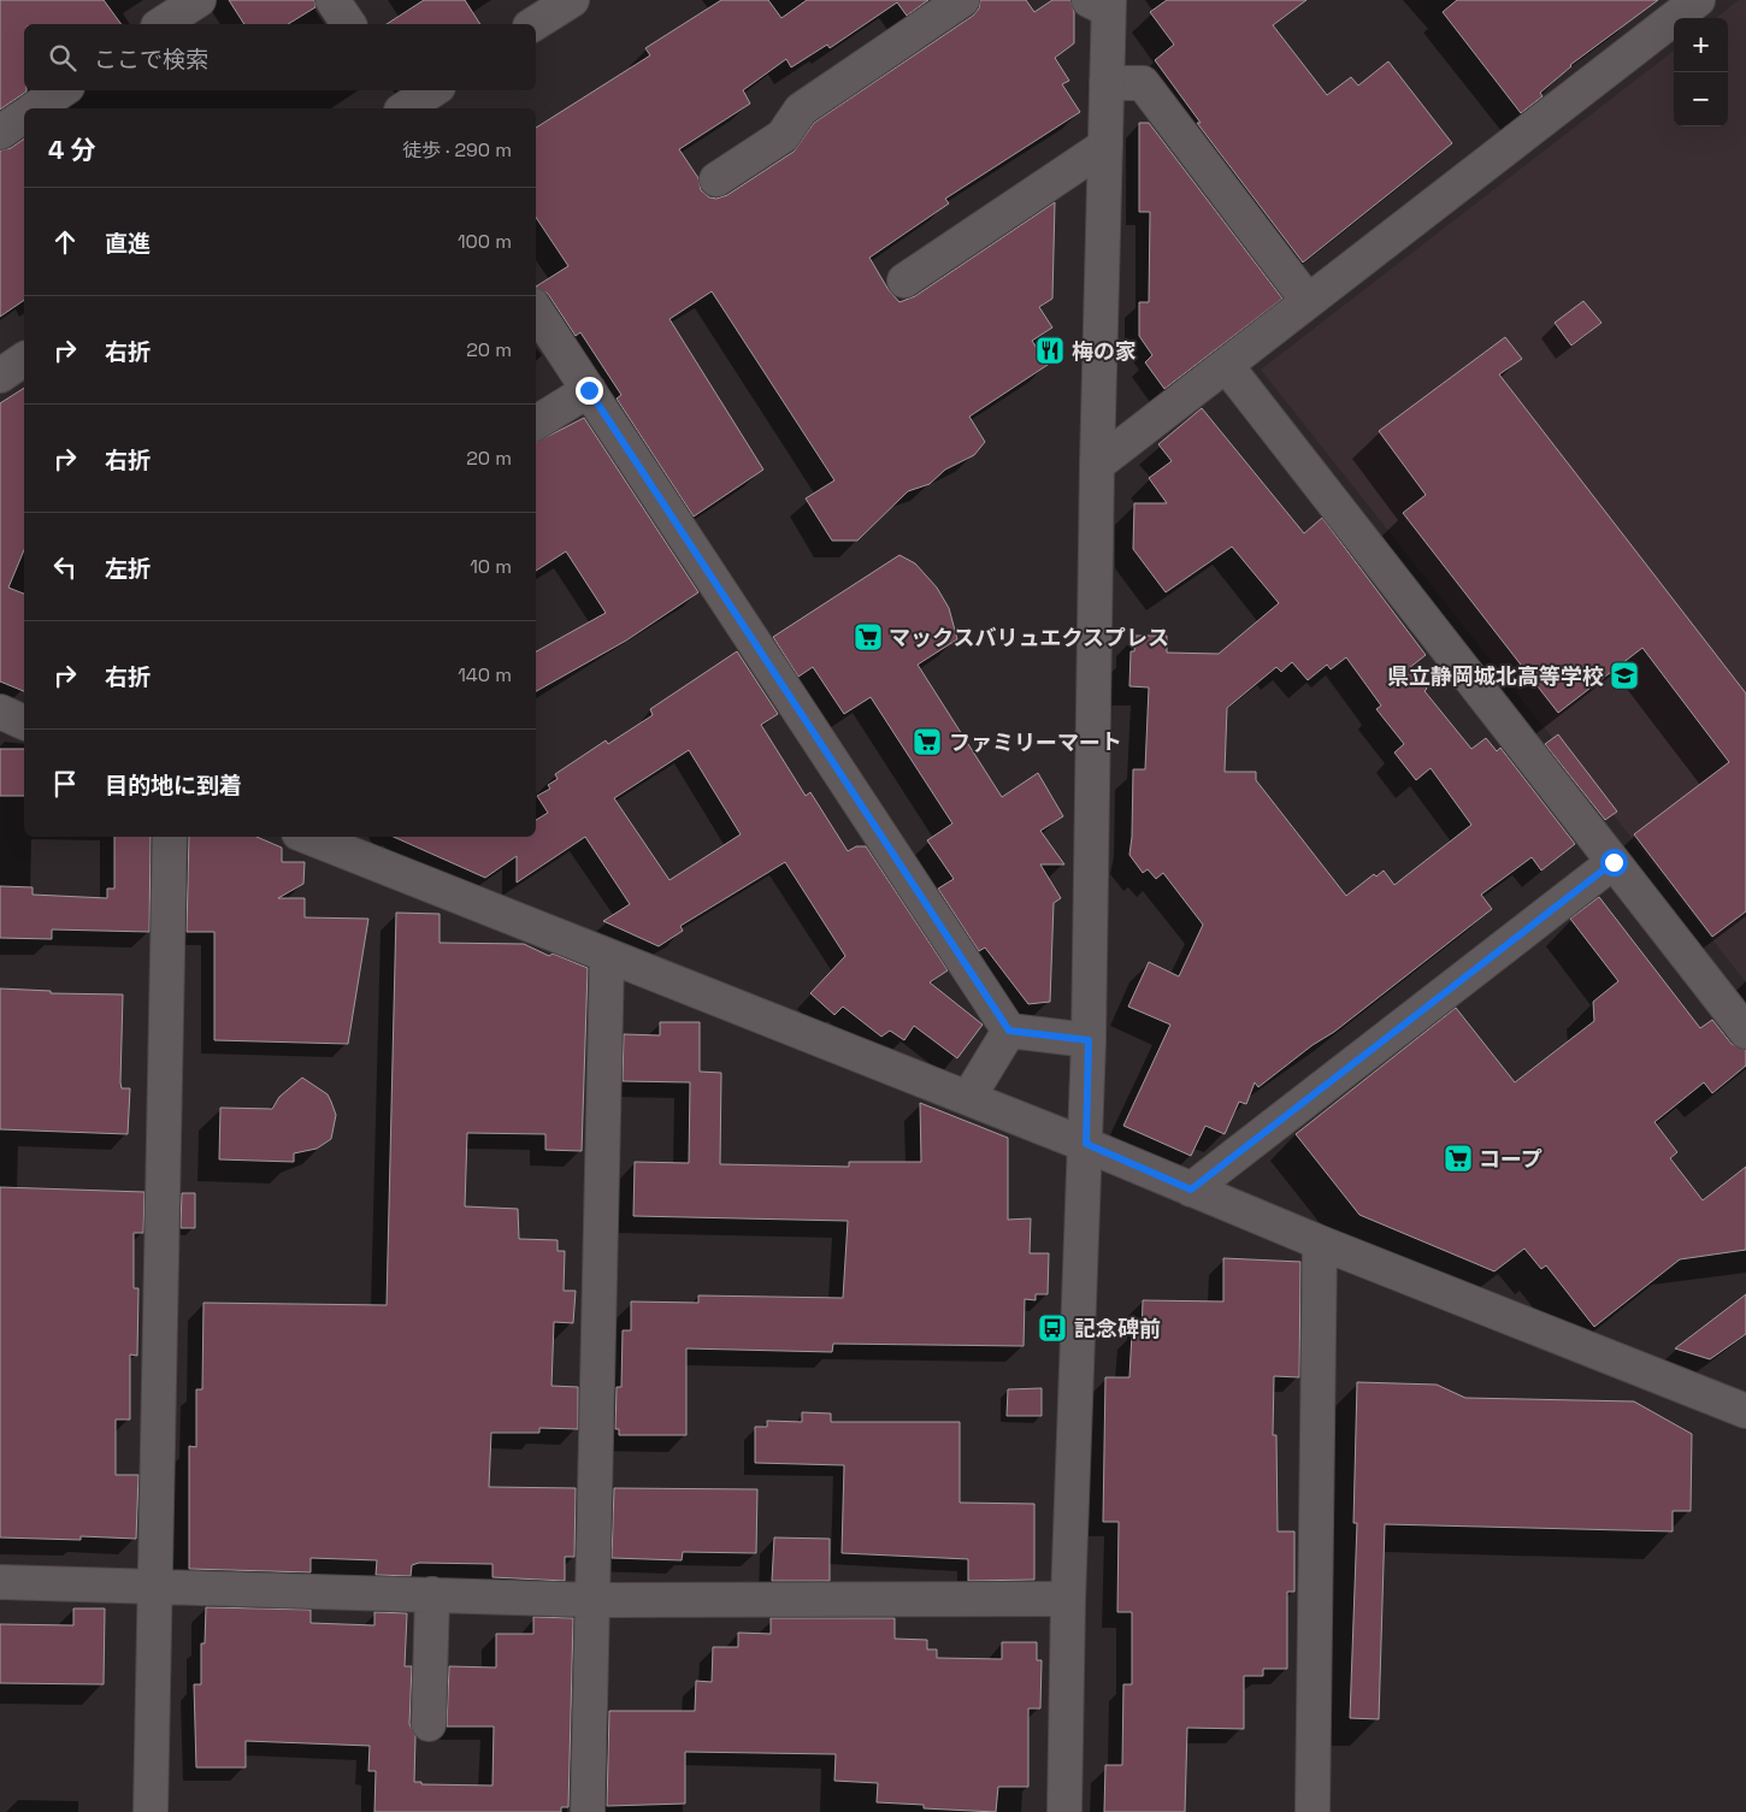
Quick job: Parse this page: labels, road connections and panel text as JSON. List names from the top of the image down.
{
  "places": {
    "restaurant": ["梅の家"],
    "supermarket": ["マックスバリュエクスプレス", "ファミリーマート", "コープ"],
    "school or university": ["県立静岡城北高等学校"],
    "bus stop": ["記念碑前"]
  },
  "page": {
    "map_buttons": ["+", "−"],
    "search": "ここで検索",
    "heading": ["4 分", "徒歩 · 290 m"],
    "list": [
      ["直進", "100 m"],
      ["右折", "20 m"],
      ["右折", "20 m"],
      ["左折", "10 m"],
      ["右折", "140 m"],
      "目的地に到着"
    ]
  }
}
